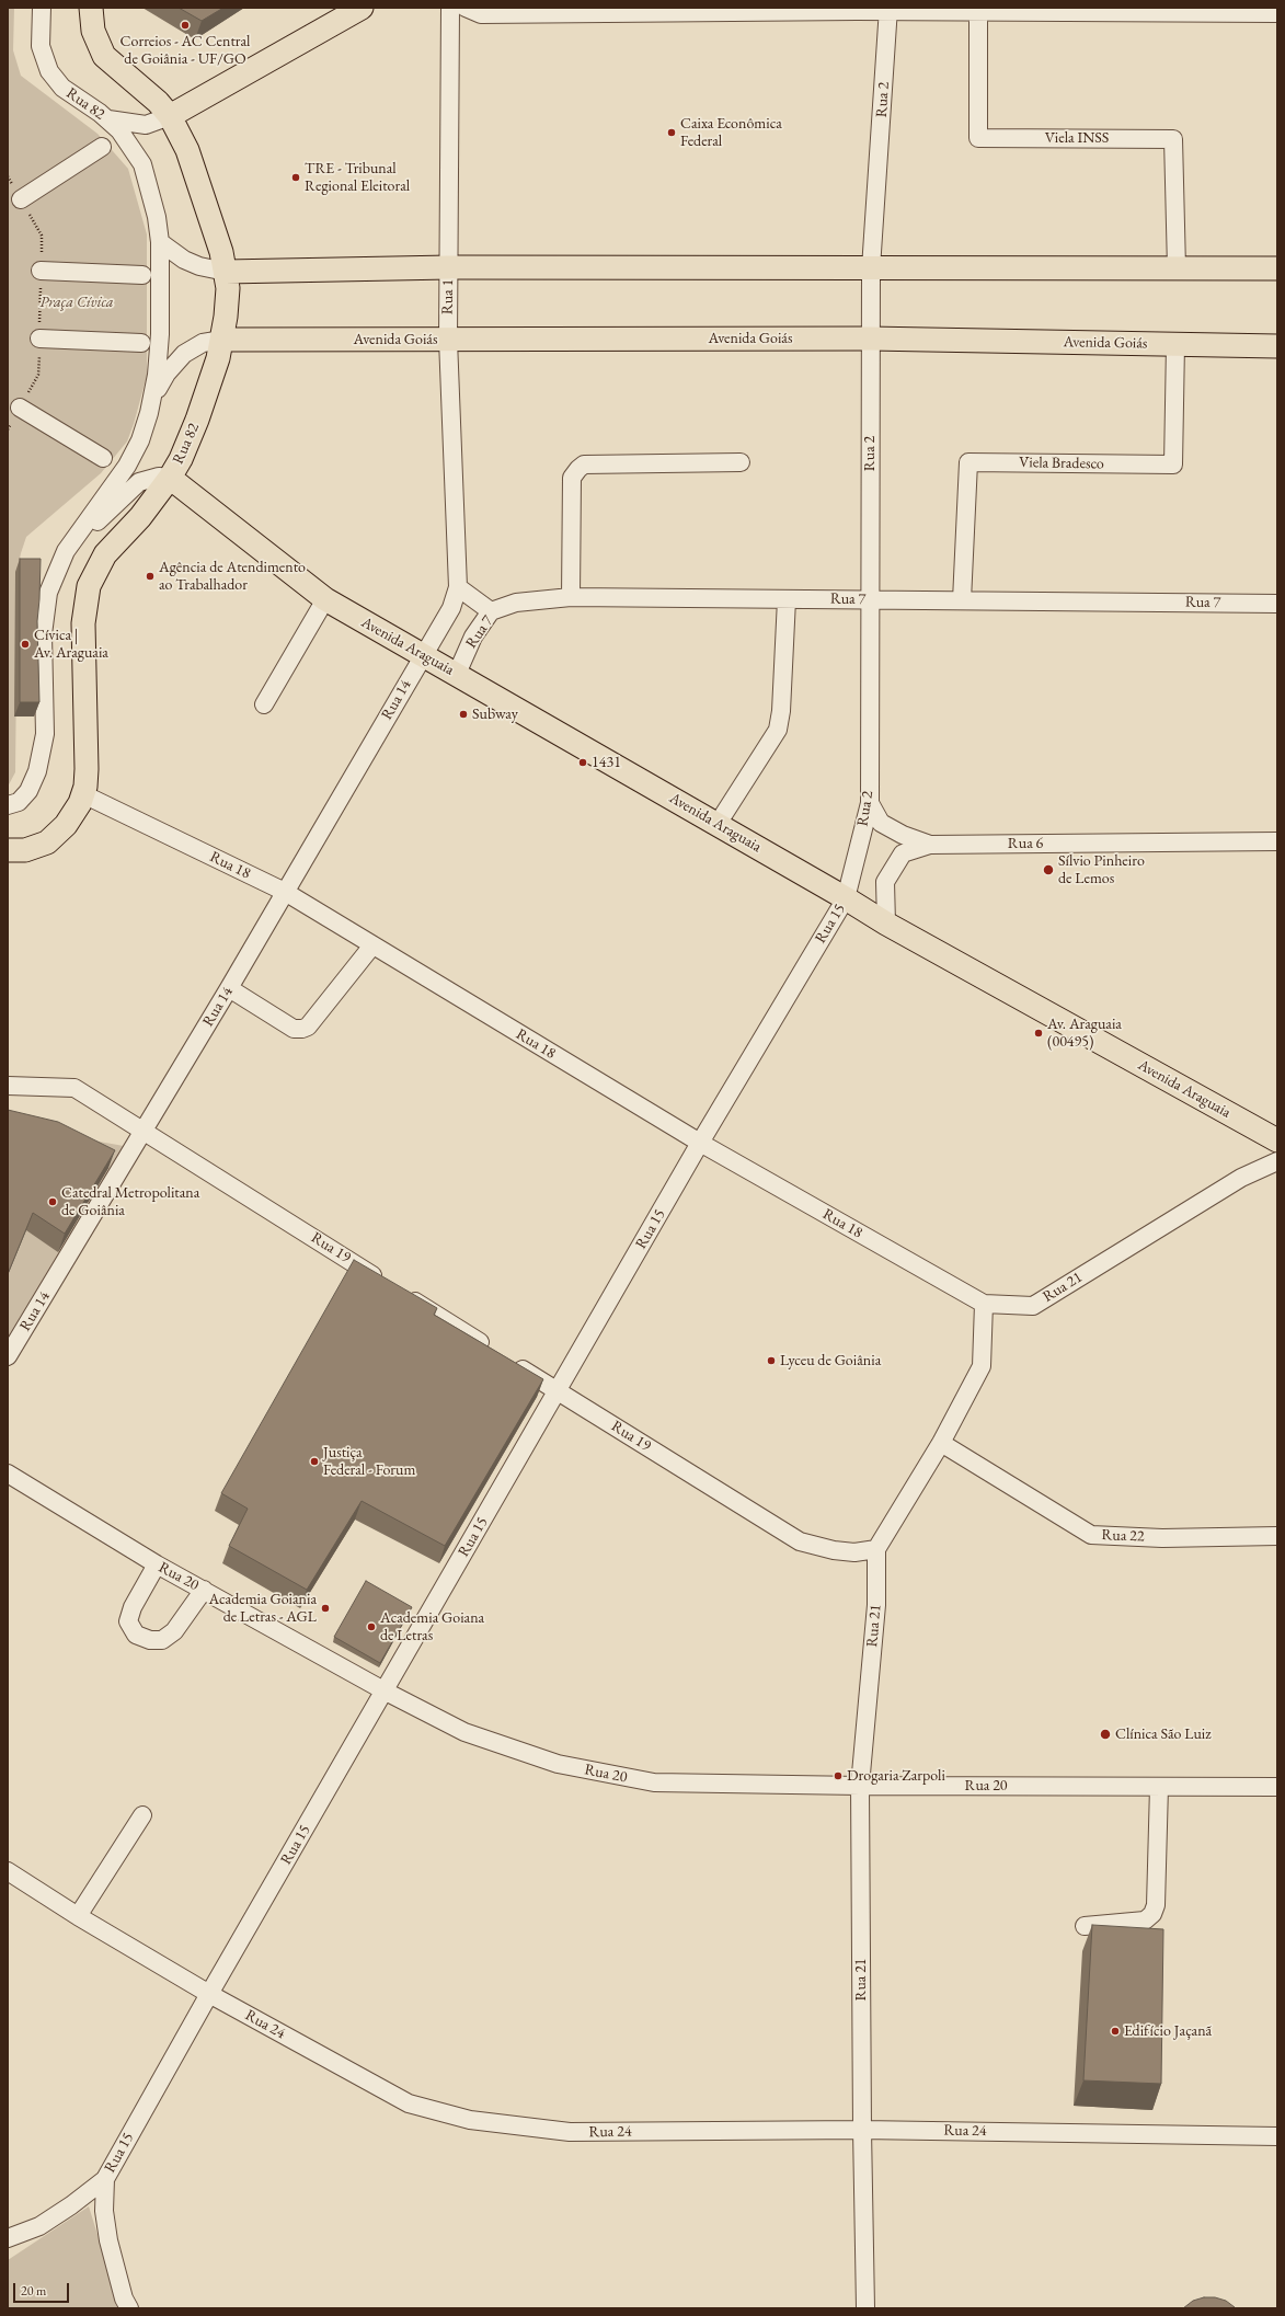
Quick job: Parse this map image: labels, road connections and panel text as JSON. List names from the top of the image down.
{
  "streets": {
    "main road": ["Rua 82", "Avenida Goiás", "Avenida Araguaia"],
    "street": [
      "Rua 2",
      "Viela INSS",
      "Rua 1",
      "Viela Bradesco",
      "Rua 7",
      "Rua 14",
      "Rua 6",
      "Rua 18",
      "Rua 15",
      "Rua 19",
      "Rua 21",
      "Rua 22",
      "Rua 20",
      "Rua 24"
    ]
  },
  "crossings": [
    ["Rua 2", "Avenida Goiás"],
    ["Rua 2", "Rua 7"],
    ["Rua 2", "Avenida Araguaia"],
    ["Rua 2", "Rua 6"],
    ["Rua 2", "Rua 15"],
    ["Rua 82", "Avenida Goiás"],
    ["Rua 82", "Avenida Araguaia"],
    ["Rua 82", "Rua 18"],
    ["Rua 1", "Avenida Goiás"],
    ["Rua 1", "Avenida Araguaia"],
    ["Rua 1", "Rua 14"],
    ["Avenida Goiás", "Viela Bradesco"],
    ["Viela Bradesco", "Rua 7"],
    ["Rua 7", "Avenida Araguaia"],
    ["Avenida Araguaia", "Rua 14"],
    ["Avenida Araguaia", "Rua 6"],
    ["Avenida Araguaia", "Rua 15"],
    ["Rua 14", "Rua 18"],
    ["Rua 14", "Rua 19"],
    ["Rua 18", "Rua 15"],
    ["Rua 18", "Rua 21"],
    ["Rua 15", "Rua 19"],
    ["Rua 15", "Rua 20"],
    ["Rua 15", "Rua 24"],
    ["Rua 19", "Rua 21"],
    ["Rua 21", "Rua 20"],
    ["Rua 21", "Rua 24"]
  ],
  "parks": ["Praça Cívica"],
  "places": [
    "Correios - AC Central de Goiânia - UF/GO",
    "Caixa Econômica Federal",
    "TRE - Tribunal Regional Eleitoral",
    "Agência de Atendimento ao Trabalhador",
    "Cívica | Av. Araguaia",
    "Subway",
    "1431",
    "Sílvio Pinheiro de Lemos",
    "Av. Araguaia (00495)",
    "Catedral Metropolitana de Goiânia",
    "Lyceu de Goiânia",
    "Justiça Federal - Forum",
    "Academia Goiania de Letras - AGL",
    "Academia Goiana de Letras",
    "Clínica São Luiz",
    "Drogaria Zarpoli",
    "Edifício Jaçanã"
  ],
  "scale_bar": "20 m"
}
